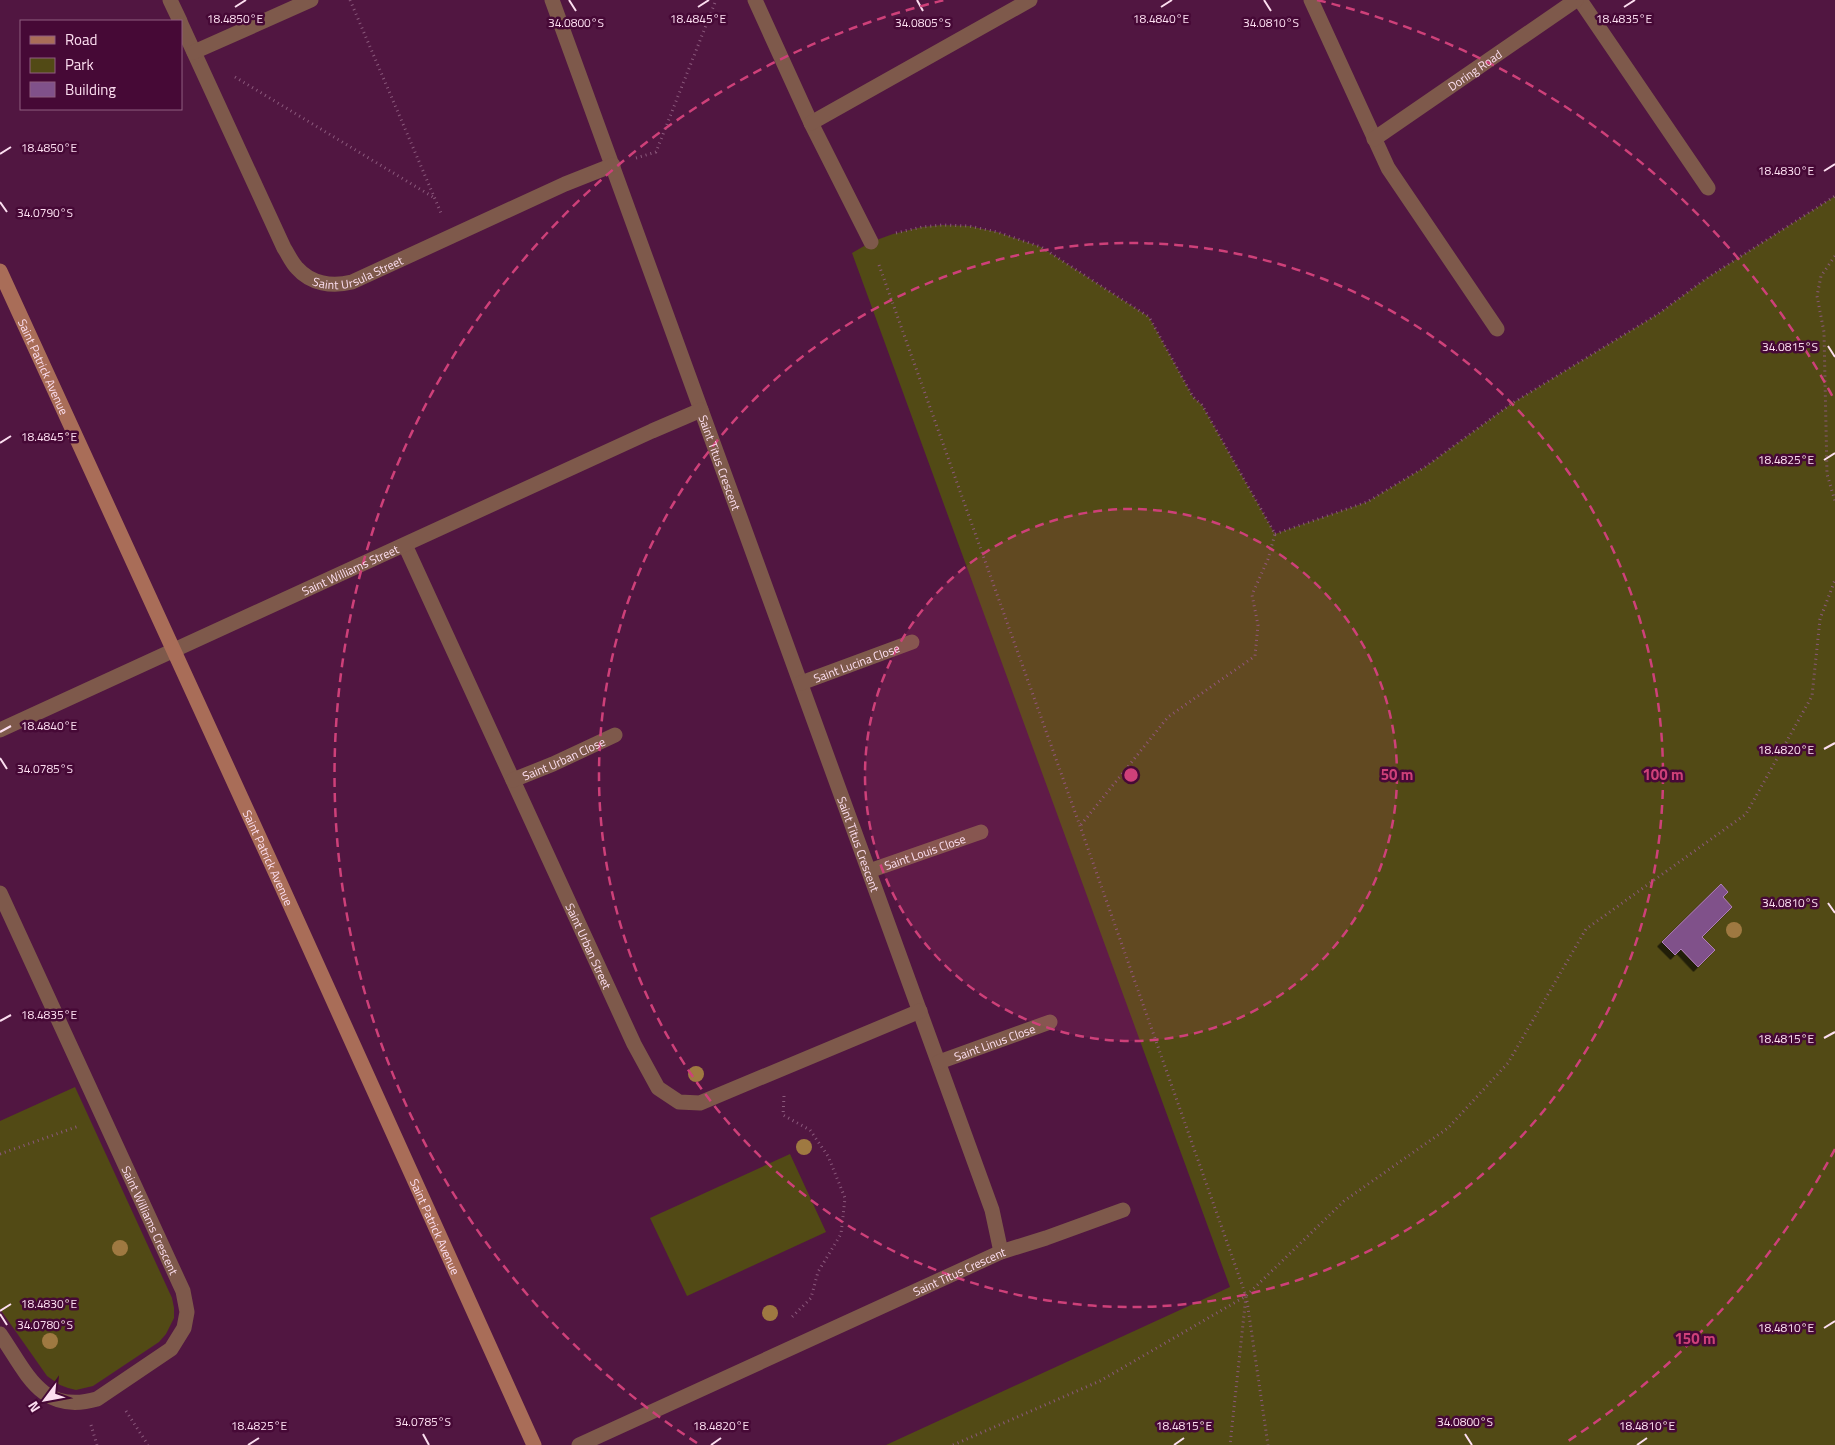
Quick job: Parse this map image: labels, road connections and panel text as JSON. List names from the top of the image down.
{
  "streets": {
    "street": [
      "Doring Road",
      "Saint Ursula Street",
      "Saint Patrick Avenue",
      "Saint Titus Crescent",
      "Saint Williams Street",
      "Saint Lucina Close",
      "Saint Urban Close",
      "Saint Louis Close",
      "Saint Urban Street",
      "Saint Linus Close",
      "Saint Williams Crescent"
    ]
  },
  "crossings": [
    ["Saint Ursula Street", "Saint Titus Crescent"],
    ["Saint Patrick Avenue", "Saint Williams Street"],
    ["Saint Titus Crescent", "Saint Williams Street"],
    ["Saint Titus Crescent", "Saint Lucina Close"],
    ["Saint Titus Crescent", "Saint Louis Close"],
    ["Saint Titus Crescent", "Saint Urban Street"],
    ["Saint Titus Crescent", "Saint Linus Close"],
    ["Saint Williams Street", "Saint Urban Street"],
    ["Saint Urban Close", "Saint Urban Street"]
  ],
  "legend": ["Road", "Park", "Building"],
  "north": "bottom left",
  "coordinates": [
    "18.4850°E",
    "18.4845°E",
    "18.4840°E",
    "18.4835°E",
    "34.0800°S",
    "34.0805°S",
    "34.0810°S",
    "18.4830°E",
    "34.0790°S",
    "34.0815°S",
    "18.4825°E",
    "18.4820°E",
    "34.0785°S",
    "18.4815°E",
    "34.0780°S",
    "18.4810°E"
  ],
  "rings": ["50 m", "100 m", "150 m"]
}
